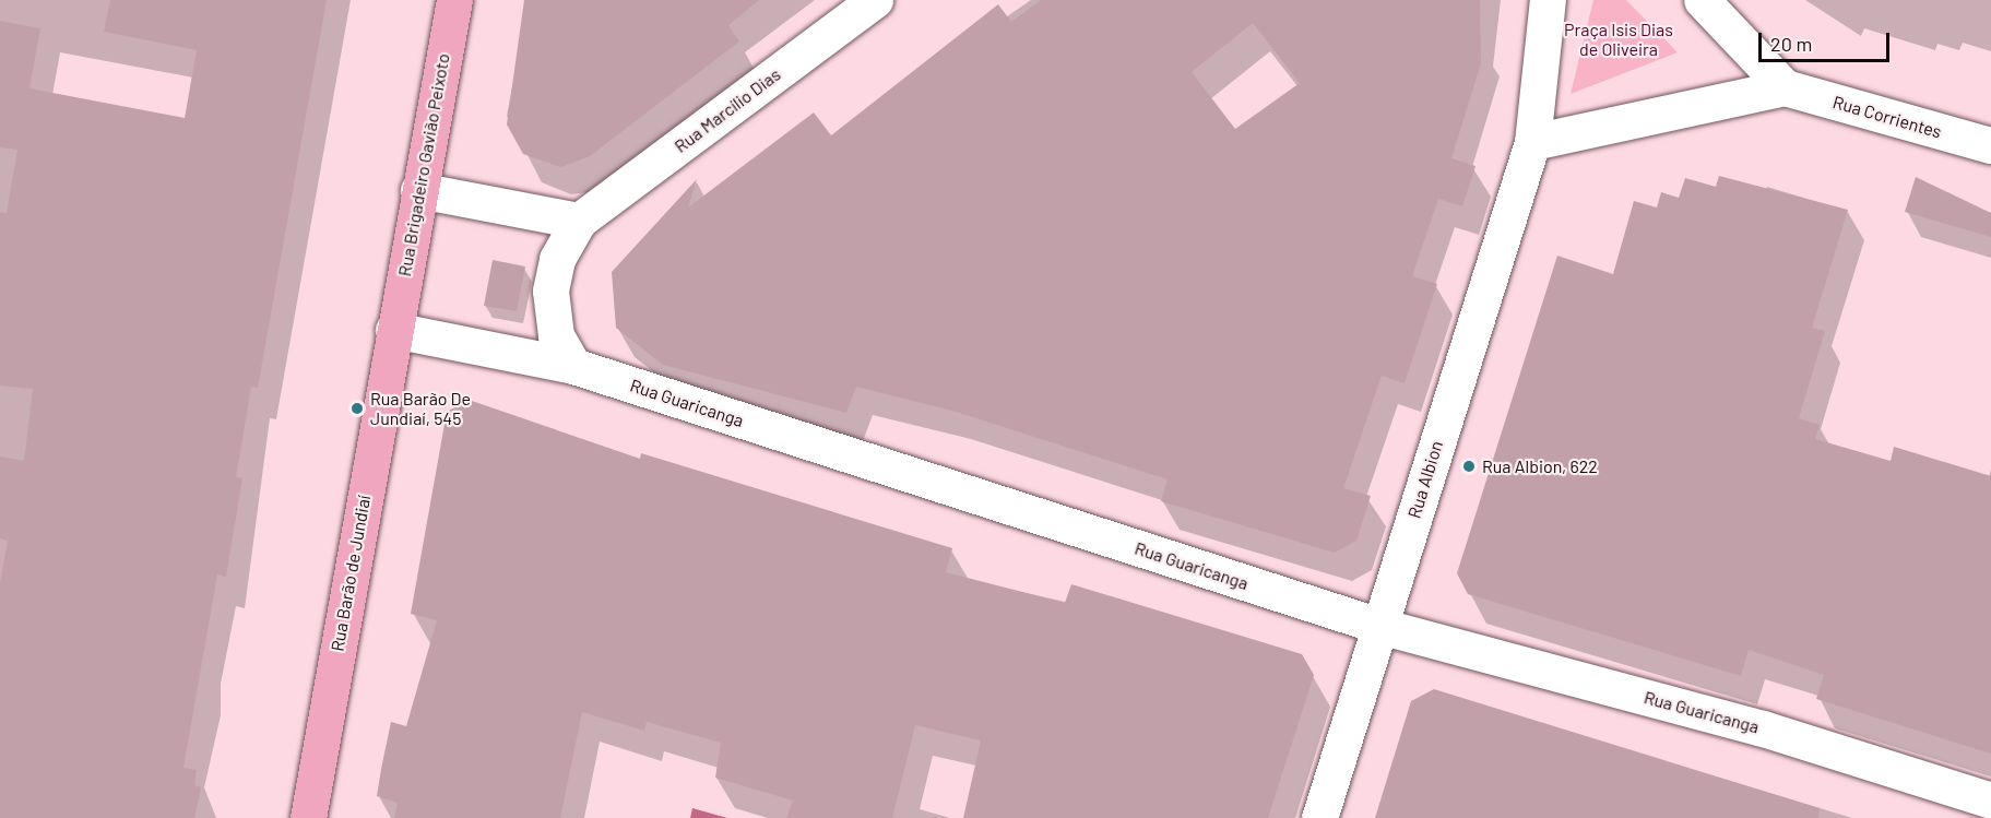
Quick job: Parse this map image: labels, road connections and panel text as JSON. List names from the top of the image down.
{
  "streets": {
    "main road": ["Rua Brigadeiro Gavião Peixoto", "Rua Barão de Jundiaí"],
    "street": [
      "Rua Marcílio Dias",
      "Rua Corrientes",
      "Rua Guaricanga",
      "Rua Albion"
    ]
  },
  "crossings": [
    ["Rua Marcílio Dias", "Rua Guaricanga"],
    ["Rua Brigadeiro Gavião Peixoto", "Rua Guaricanga"],
    ["Rua Brigadeiro Gavião Peixoto", "Rua Barão de Jundiaí"],
    ["Rua Guaricanga", "Rua Albion"],
    ["Rua Guaricanga", "Rua Barão de Jundiaí"]
  ],
  "parks": ["Praça Isis Dias de Oliveira"],
  "places": ["Rua Barão De Jundiaí, 545", "Rua Albion, 622"],
  "scale_bar": "20 m"
}
